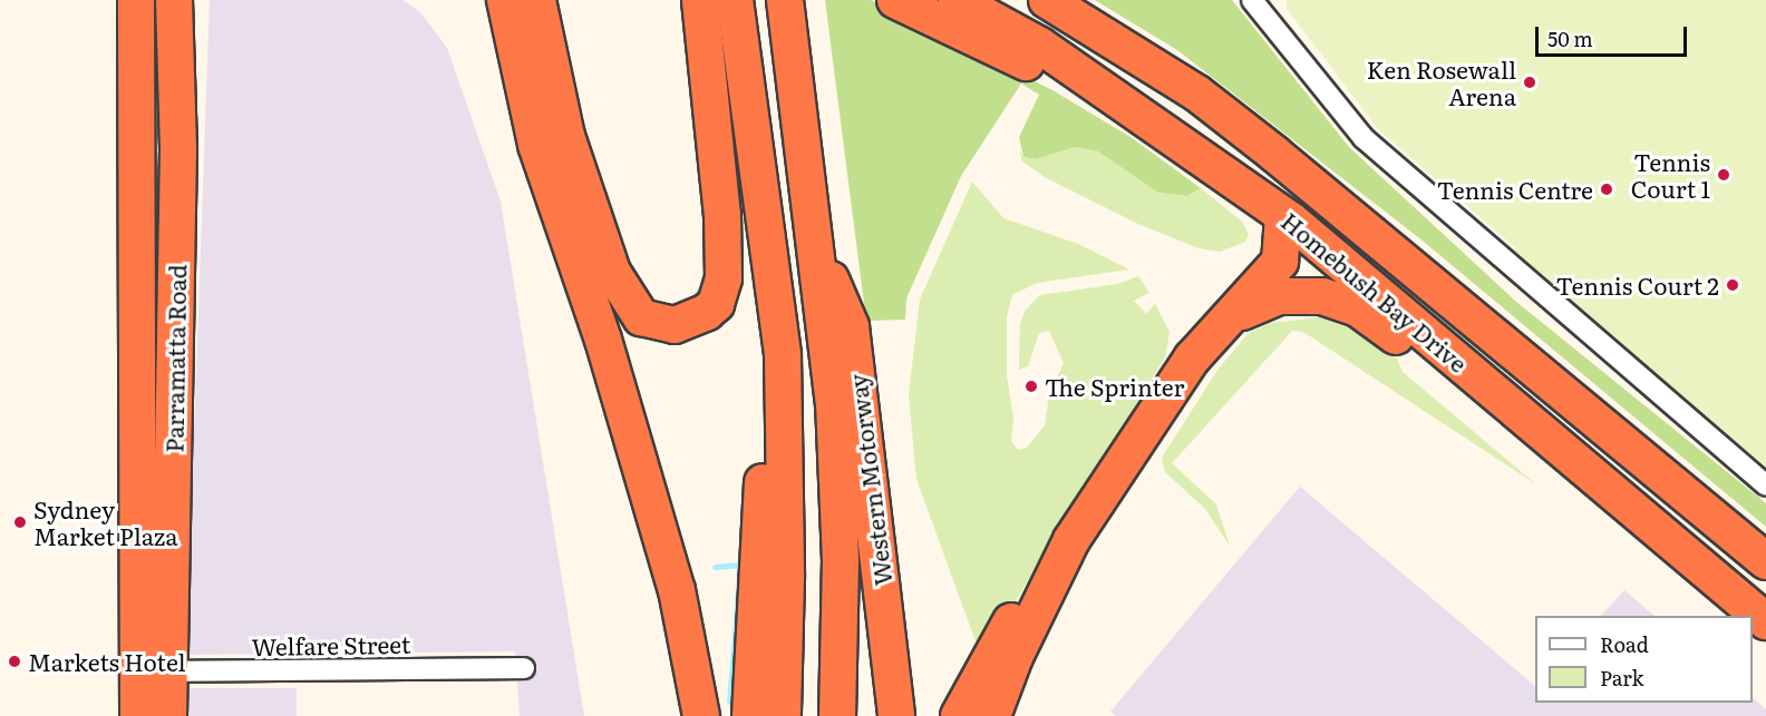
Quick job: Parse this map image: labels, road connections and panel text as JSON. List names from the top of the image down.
{
  "streets": {
    "highway": ["Homebush Bay Drive", "Parramatta Road", "Western Motorway"],
    "street": ["Welfare Street"]
  },
  "crossings": [
    ["Parramatta Road", "Welfare Street"]
  ],
  "places": [
    "Ken Rosewall Arena",
    "Tennis Court 1",
    "Tennis Centre",
    "Tennis Court 2",
    "The Sprinter",
    "Sydney Market Plaza",
    "Markets Hotel"
  ],
  "legend": ["Road", "Park"],
  "scale_bar": "50 m"
}
